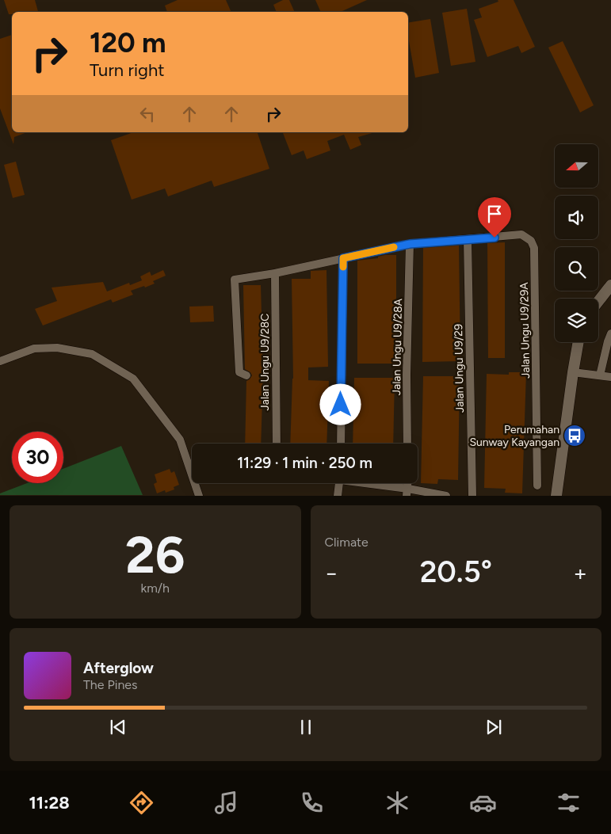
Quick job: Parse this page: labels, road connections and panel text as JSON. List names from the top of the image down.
{
  "streets": {
    "street": [
      "Jalan Ungu U9/29A",
      "Jalan Ungu U9/28A",
      "Jalan Ungu U9/28C",
      "Jalan Ungu U9/29"
    ]
  },
  "crossings": [
    ["Jalan Ungu U9/29A", "Jalan Ungu U9/29"]
  ],
  "places": {
    "bus stop": ["Perumahan Sunway Kayangan"]
  },
  "north": "left",
  "page": {
    "turn": ["120 m", "Turn right"],
    "limit": "30",
    "trip": "11:29 · 1 min · 250 m",
    "tile": [
      ["26", "km/h"],
      "Climate"
    ],
    "heat": ["−", "20.5°", "+"],
    "song": ["Afterglow", "The Pines"],
    "tabs": "11:28"
  }
}
